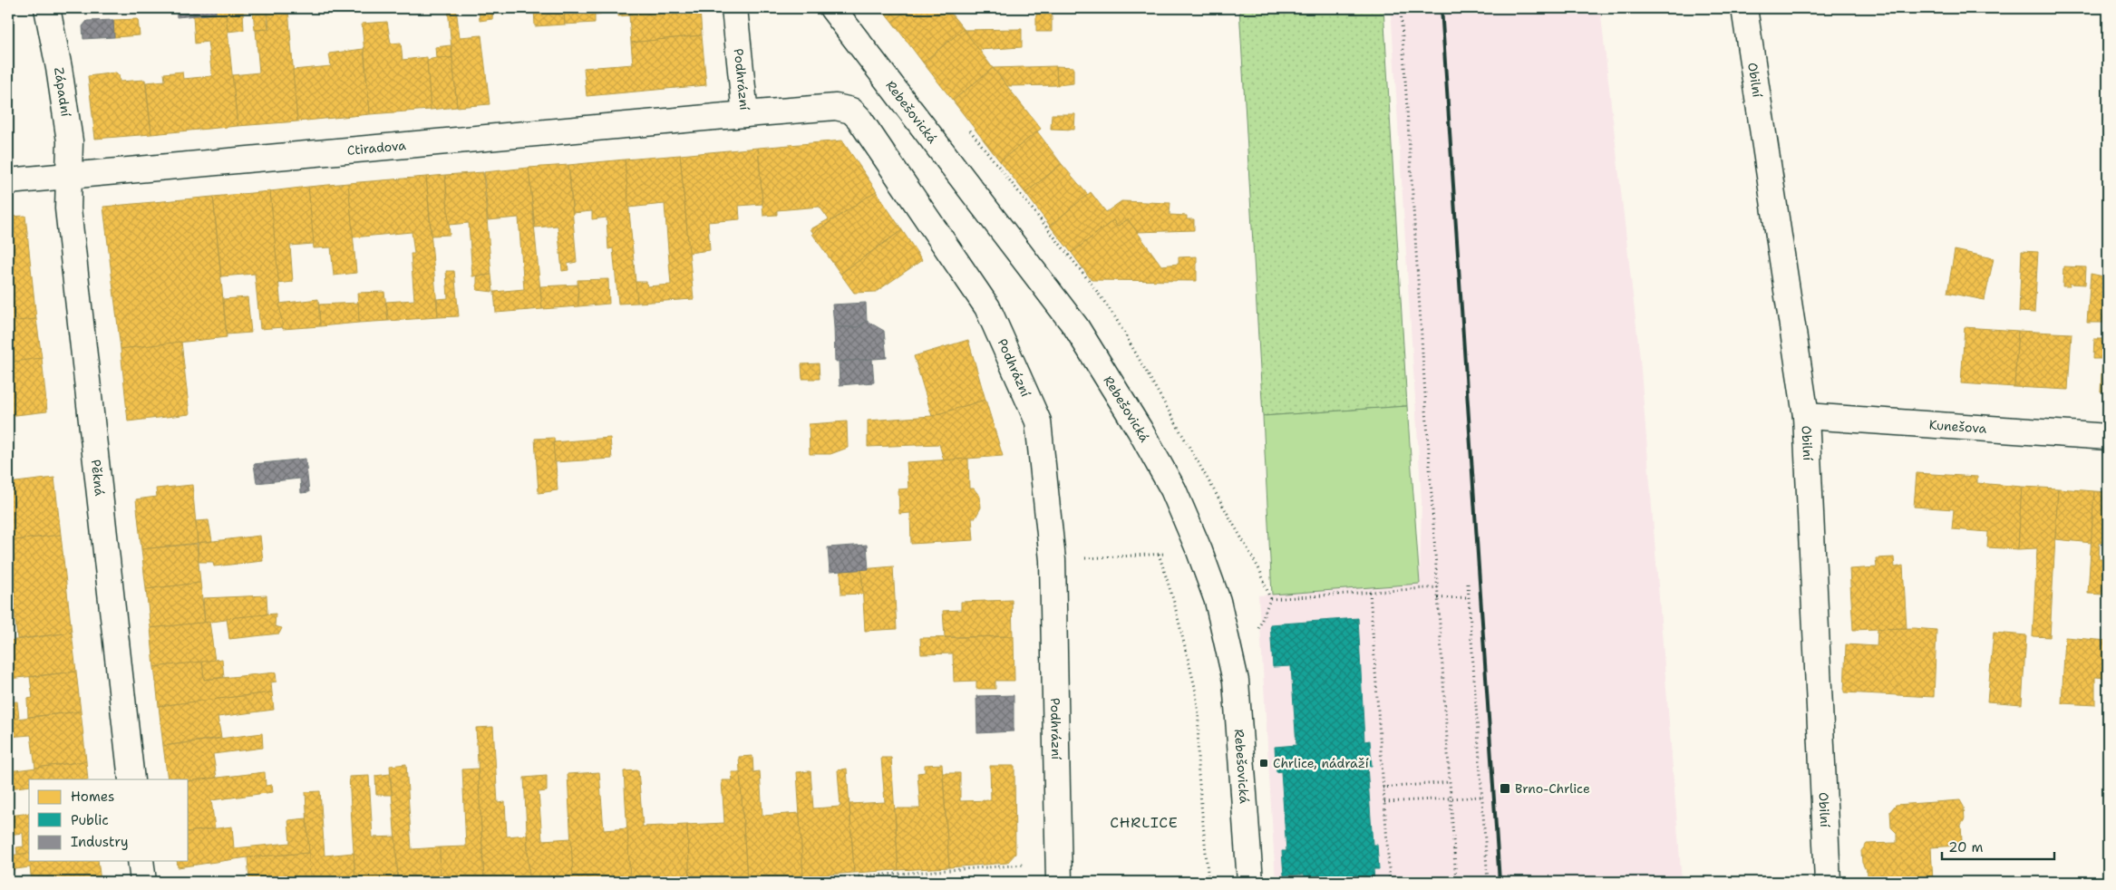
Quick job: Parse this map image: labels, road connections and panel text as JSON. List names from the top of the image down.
{
  "streets": {
    "street": [
      "Podhrázní",
      "Obilní",
      "Západní",
      "Rebešovická",
      "Ctiradova",
      "Kunešova",
      "Pěkná"
    ]
  },
  "crossings": [
    ["Podhrázní", "Ctiradova"],
    ["Obilní", "Kunešova"],
    ["Západní", "Ctiradova"],
    ["Západní", "Pěkná"],
    ["Ctiradova", "Pěkná"]
  ],
  "districts": ["CHRLICE"],
  "places": {
    "transit": ["Chrlice, nádraží", "Brno-Chrlice"]
  },
  "legend": ["Homes", "Public", "Industry"],
  "scale_bar": "20 m"
}
